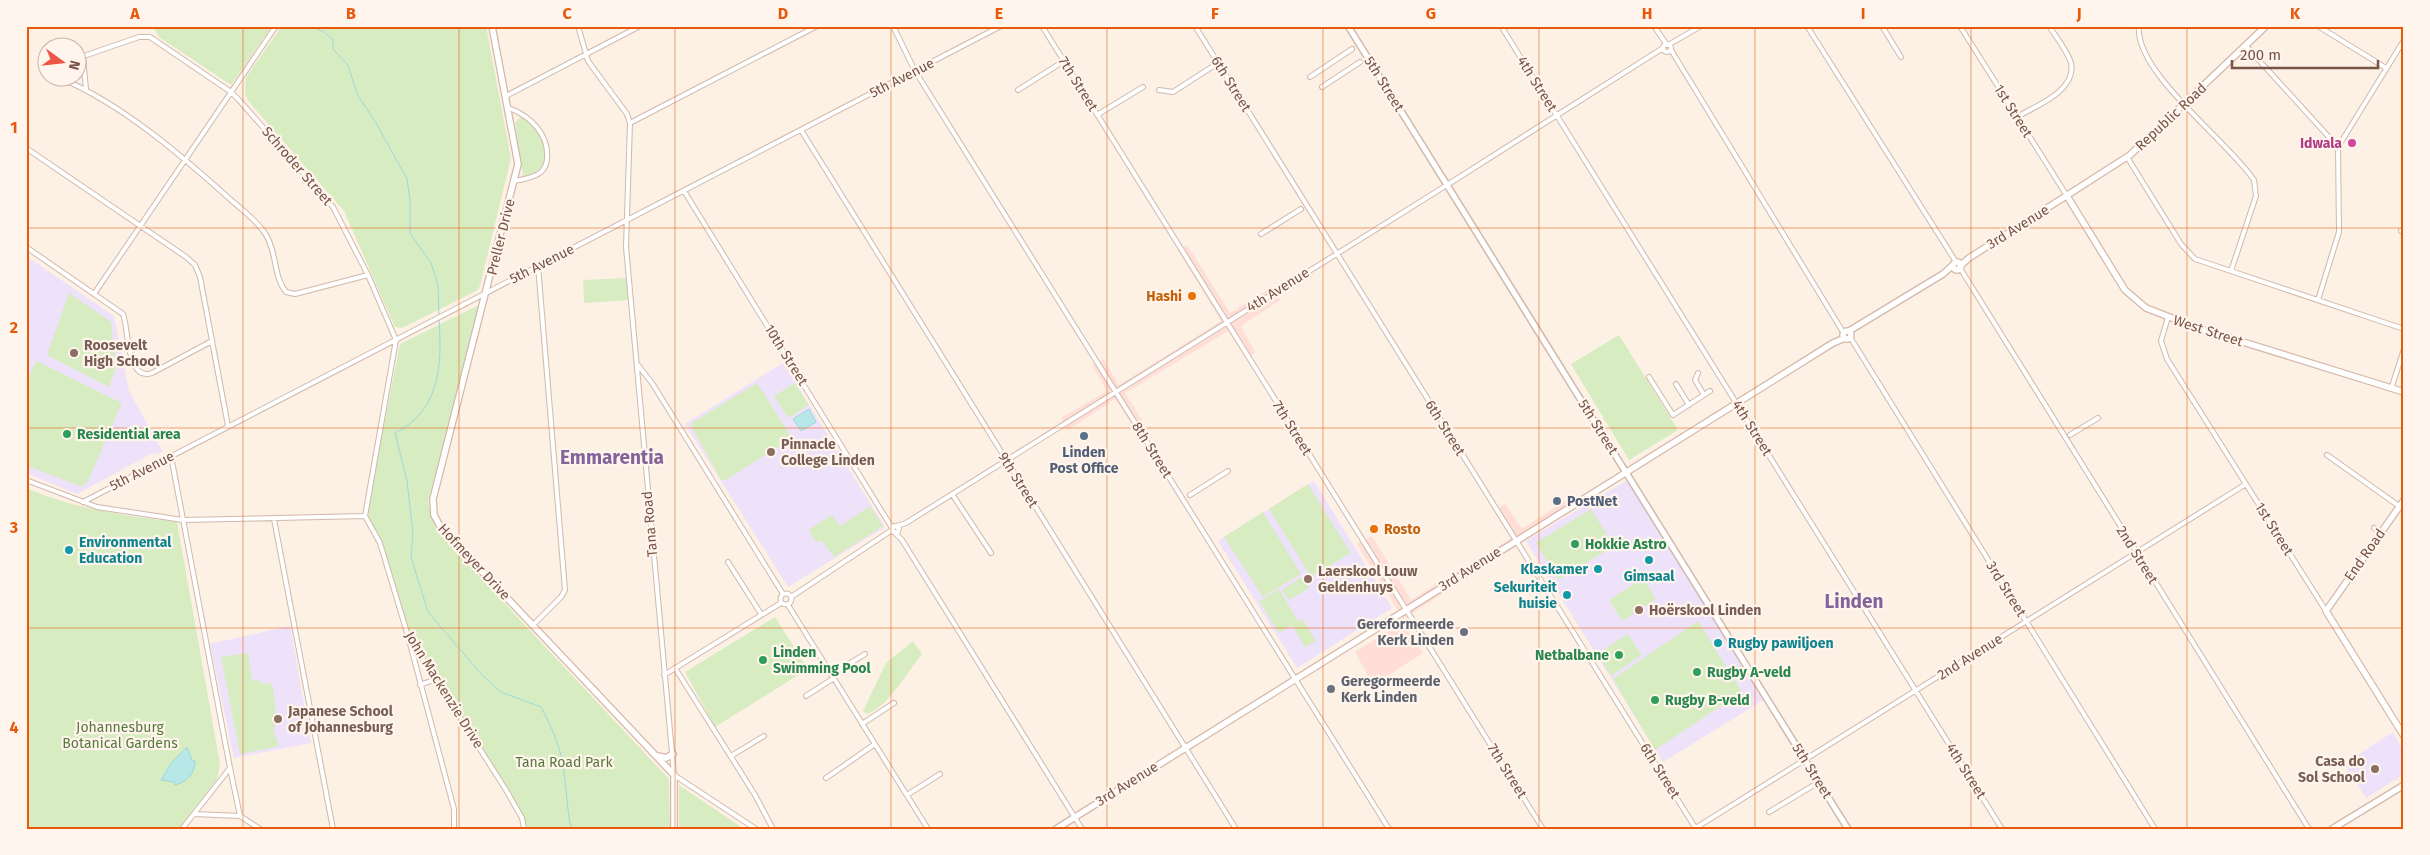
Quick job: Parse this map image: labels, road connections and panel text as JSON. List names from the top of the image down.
{
  "streets": {
    "main road": [
      "1st Street",
      "Republic Road",
      "3rd Avenue",
      "Preller Drive",
      "West Street",
      "Tana Road",
      "End Road",
      "Hofmeyer Drive"
    ],
    "street": [
      "5th Avenue",
      "7th Street",
      "6th Street",
      "5th Street",
      "4th Street",
      "Schroder Street",
      "4th Avenue",
      "10th Street",
      "8th Street",
      "9th Street",
      "2nd Street",
      "3rd Street",
      "2nd Avenue",
      "John Mackenzie Drive"
    ]
  },
  "crossings": [
    ["5th Avenue", "Schroder Street"],
    ["5th Avenue", "Preller Drive"],
    ["5th Avenue", "10th Street"],
    ["5th Avenue", "8th Street"],
    ["5th Avenue", "9th Street"],
    ["5th Avenue", "Tana Road"],
    ["5th Avenue", "Hofmeyer Drive"],
    ["7th Street", "3rd Avenue"],
    ["7th Street", "4th Avenue"],
    ["6th Street", "3rd Avenue"],
    ["6th Street", "4th Avenue"],
    ["6th Street", "2nd Avenue"],
    ["5th Street", "3rd Avenue"],
    ["5th Street", "4th Avenue"],
    ["5th Street", "2nd Avenue"],
    ["4th Street", "3rd Avenue"],
    ["4th Street", "4th Avenue"],
    ["4th Street", "2nd Avenue"],
    ["1st Street", "Republic Road"],
    ["1st Street", "3rd Avenue"],
    ["1st Street", "West Street"],
    ["1st Street", "End Road"],
    ["1st Street", "2nd Avenue"],
    ["Republic Road", "3rd Avenue"],
    ["Republic Road", "West Street"],
    ["3rd Avenue", "West Street"],
    ["3rd Avenue", "10th Street"],
    ["3rd Avenue", "8th Street"],
    ["3rd Avenue", "9th Street"],
    ["3rd Avenue", "2nd Street"],
    ["3rd Avenue", "3rd Street"],
    ["Preller Drive", "Hofmeyer Drive"],
    ["4th Avenue", "10th Street"],
    ["4th Avenue", "8th Street"],
    ["4th Avenue", "9th Street"],
    ["4th Avenue", "3rd Street"],
    ["Tana Road", "Hofmeyer Drive"],
    ["2nd Street", "2nd Avenue"],
    ["3rd Street", "2nd Avenue"]
  ],
  "districts": ["Emmarentia", "Linden"],
  "parks": ["Johannesburg Botanical Gardens", "Tana Road Park"],
  "places": [
    "Idwala",
    "Hashi",
    "Roosevelt High School",
    "Residential area",
    "Linden Post Office",
    "Pinnacle College Linden",
    "PostNet",
    "Rosto",
    "Hokkie Astro",
    "Environmental Education",
    "Gimsaal",
    "Klaskamer",
    "Laerskool Louw Geldenhuys",
    "Sekuriteit huisie",
    "Hoërskool Linden",
    "Gereformeerde Kerk Linden",
    "Rugby pawiljoen",
    "Netbalbane",
    "Linden Swimming Pool",
    "Rugby A-veld",
    "Geregormeerde Kerk Linden",
    "Rugby B-veld",
    "Japanese School of Johannesburg",
    "Casa do Sol School"
  ],
  "scale_bar": "200 m",
  "north": "right",
  "grid": {
    "columns": [
      "A",
      "B",
      "C",
      "D",
      "E",
      "F",
      "G",
      "H",
      "I",
      "J",
      "K"
    ],
    "rows": [
      "1",
      "2",
      "3",
      "4"
    ]
  }
}
